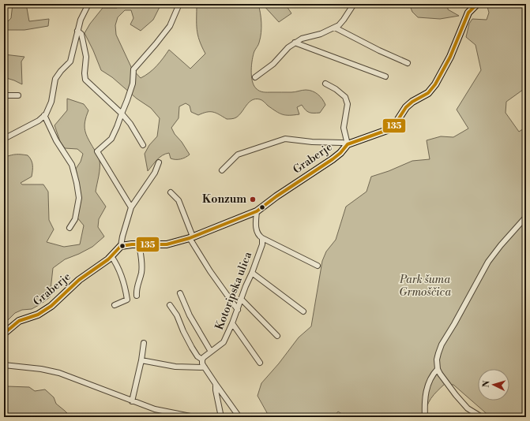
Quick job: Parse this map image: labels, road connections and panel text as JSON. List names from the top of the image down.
{
  "streets": {
    "street": ["Graberje", "Kotoripska ulica"]
  },
  "parks": ["Park šuma Grmoščica"],
  "places": ["Konzum"],
  "lines": ["transit line 135"],
  "north": "left"
}
